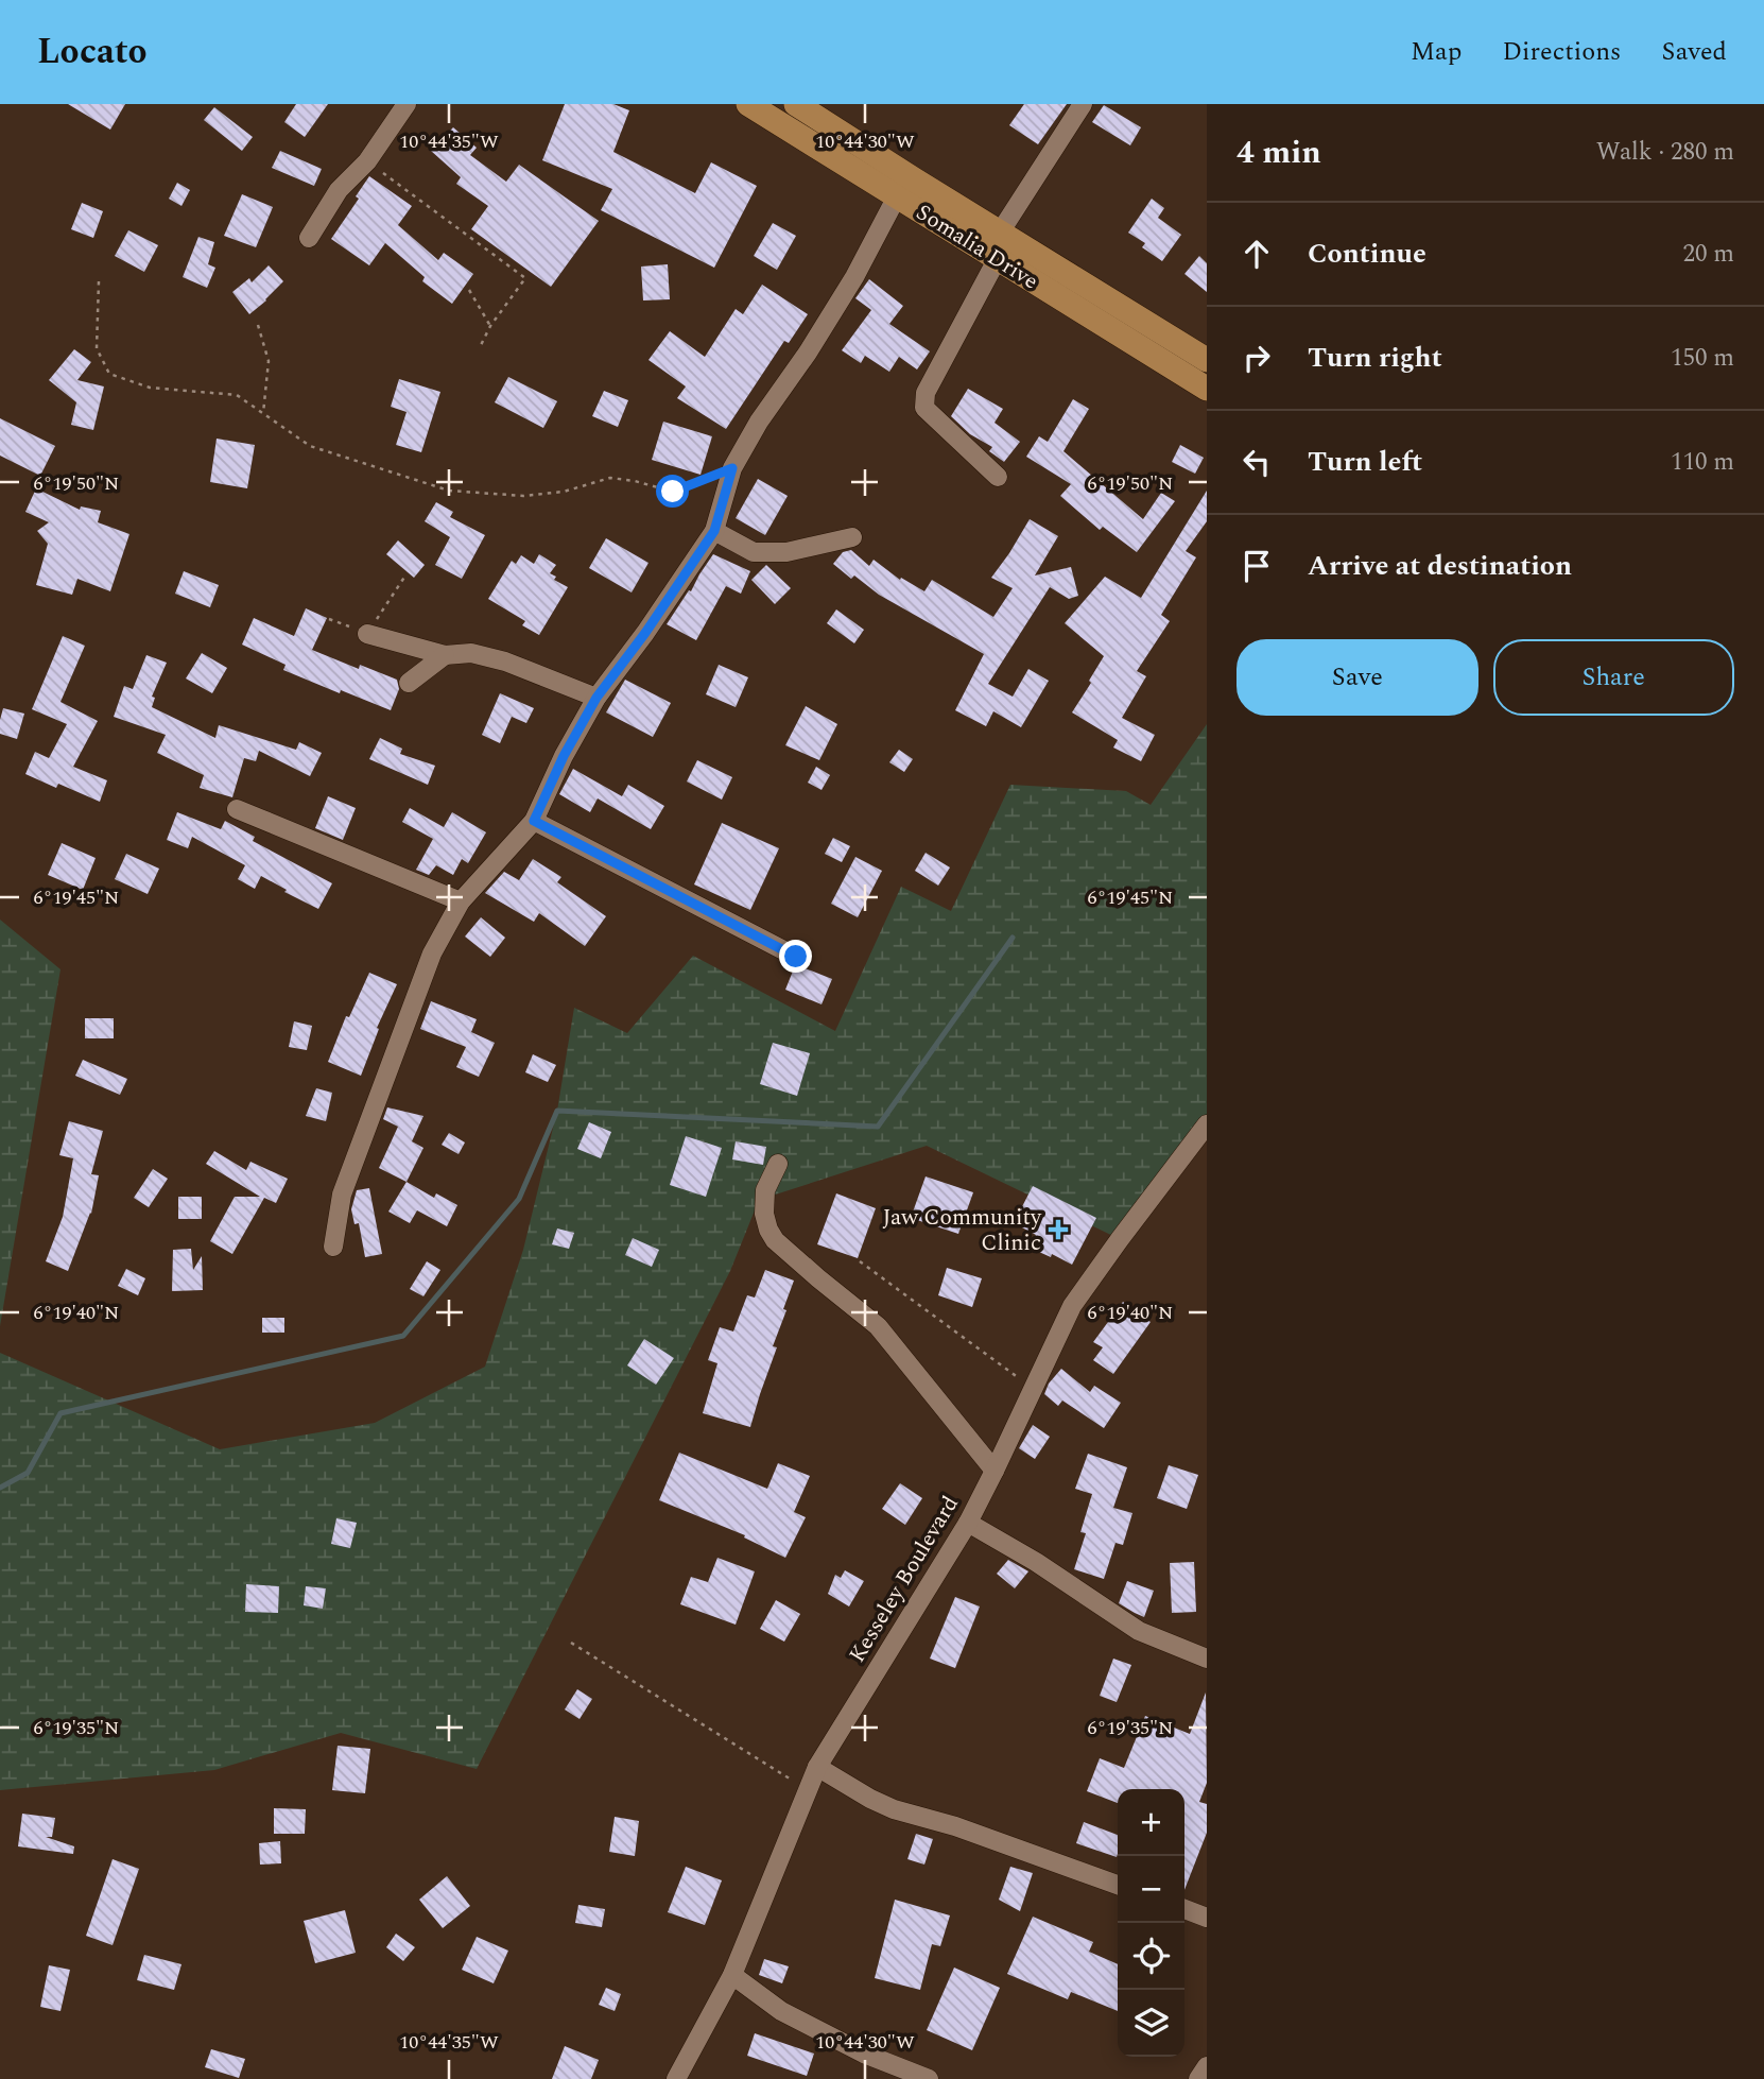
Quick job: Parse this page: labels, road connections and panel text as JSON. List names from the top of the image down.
{
  "streets": {
    "main road": ["Somalia Drive"],
    "street": ["Kesseley Boulevard"]
  },
  "places": {
    "health": ["Jaw Community Clinic"]
  },
  "page": {
    "header": "Locato",
    "nav": ["Map", "Directions", "Saved"],
    "heading": ["4 min", "Walk · 280 m"],
    "list": [
      ["Continue", "20 m"],
      ["Turn right", "150 m"],
      ["Turn left", "110 m"],
      "Arrive at destination"
    ],
    "buttons": ["Save", "Share"],
    "map_buttons": ["+", "−"]
  },
  "coordinates": [
    "10°44'35\"W",
    "10°44'30\"W",
    "6°19'50\"N",
    "6°19'45\"N",
    "6°19'40\"N",
    "6°19'35\"N"
  ]
}
